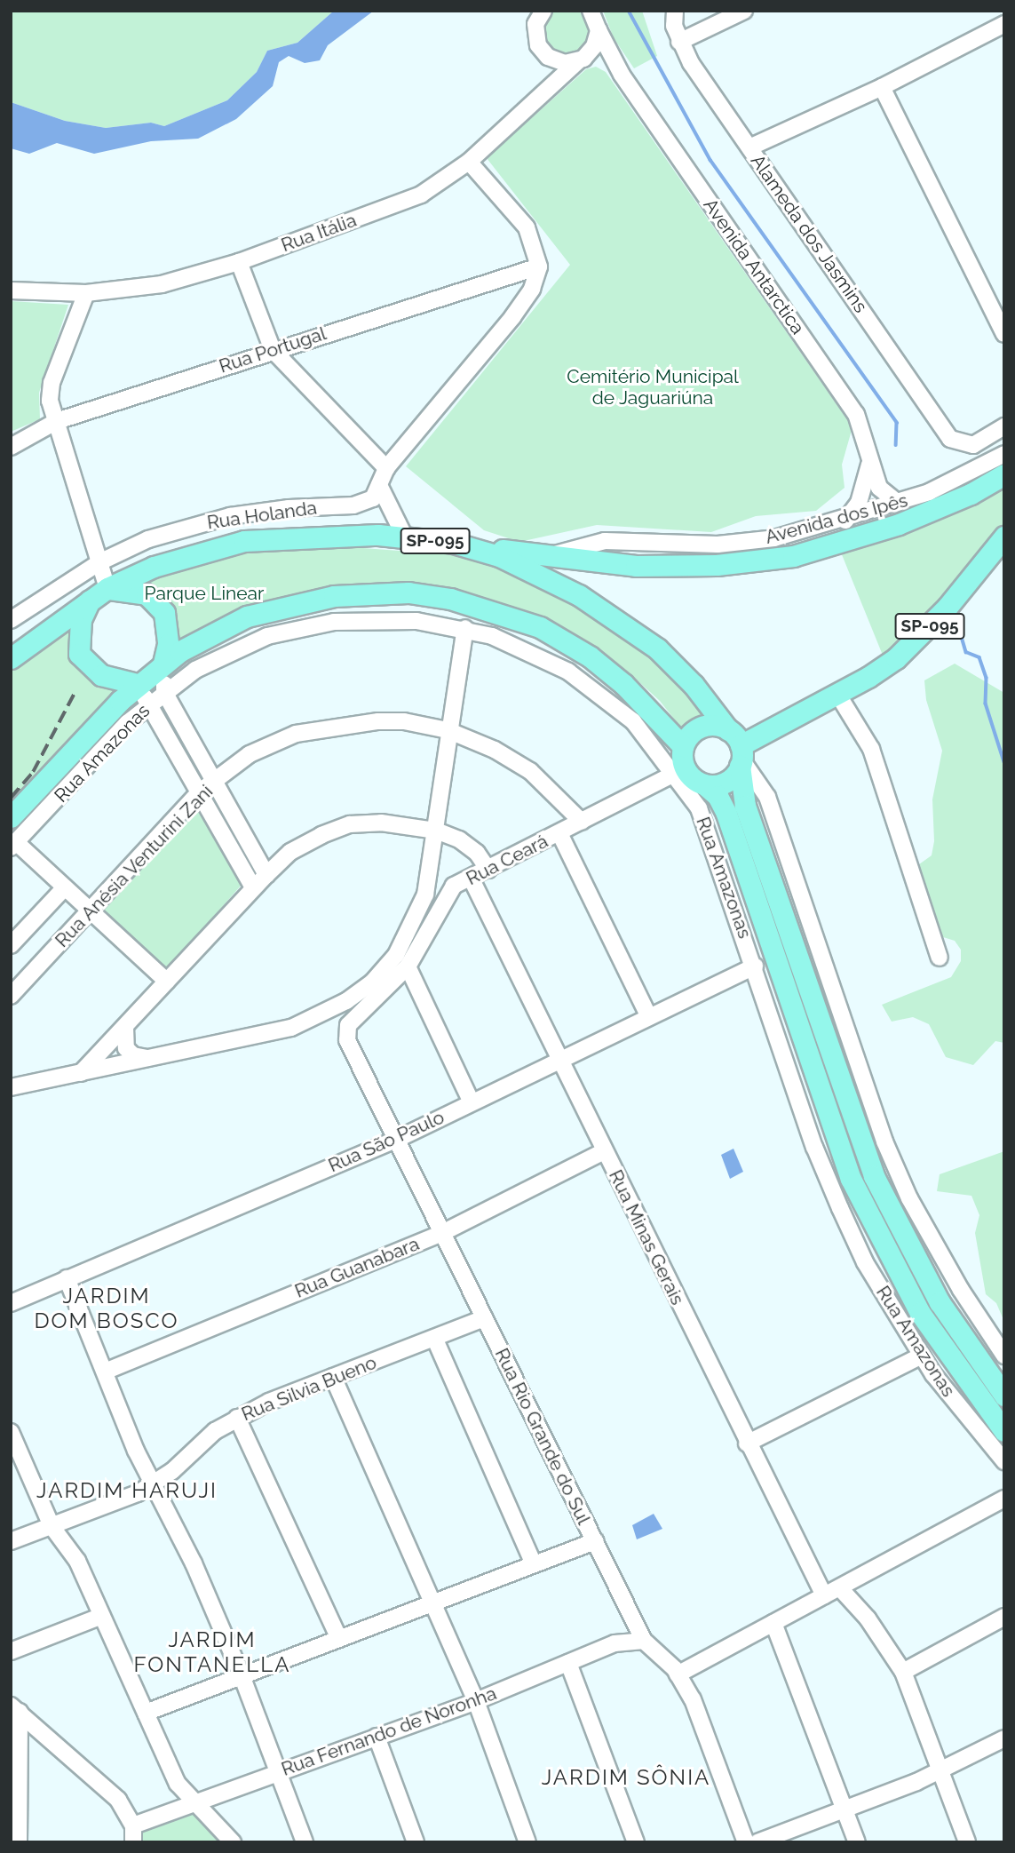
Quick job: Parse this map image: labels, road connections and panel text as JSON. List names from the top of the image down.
{
  "streets": {
    "main road": ["SP-095"],
    "street": [
      "Rua Itália",
      "Alameda dos Jasmins",
      "Avenida Antarctica",
      "Rua Portugal",
      "Rua Holanda",
      "Avenida dos Ipês",
      "Rua Amazonas",
      "Rua Ceará",
      "Rua Anésia Venturini Zani",
      "Rua São Paulo",
      "Rua Minas Gerais",
      "Rua Guanabara",
      "Rua Silvia Bueno",
      "Rua Rio Grande do Sul",
      "Rua Fernando de Noronha"
    ]
  },
  "crossings": [
    ["Rua Itália", "Avenida Antarctica"],
    ["Avenida Antarctica", "Avenida dos Ipês"],
    ["Avenida dos Ipês", "SP-095"],
    ["SP-095", "Rua Amazonas"],
    ["SP-095", "Rua Ceará"],
    ["Rua Amazonas", "Rua Ceará"],
    ["Rua Amazonas", "Rua São Paulo"],
    ["Rua Ceará", "Rua Anésia Venturini Zani"],
    ["Rua Ceará", "Rua Minas Gerais"],
    ["Rua Ceará", "Rua Rio Grande do Sul"],
    ["Rua São Paulo", "Rua Minas Gerais"],
    ["Rua São Paulo", "Rua Rio Grande do Sul"],
    ["Rua Minas Gerais", "Rua Guanabara"],
    ["Rua Guanabara", "Rua Rio Grande do Sul"],
    ["Rua Silvia Bueno", "Rua Rio Grande do Sul"],
    ["Rua Rio Grande do Sul", "Rua Fernando de Noronha"]
  ],
  "districts": [
    "JARDIM DOM BOSCO",
    "JARDIM HARUJI",
    "JARDIM FONTANELLA",
    "JARDIM SÔNIA"
  ],
  "parks": ["Cemitério Municipal de Jaguariúna", "Parque Linear"]
}
